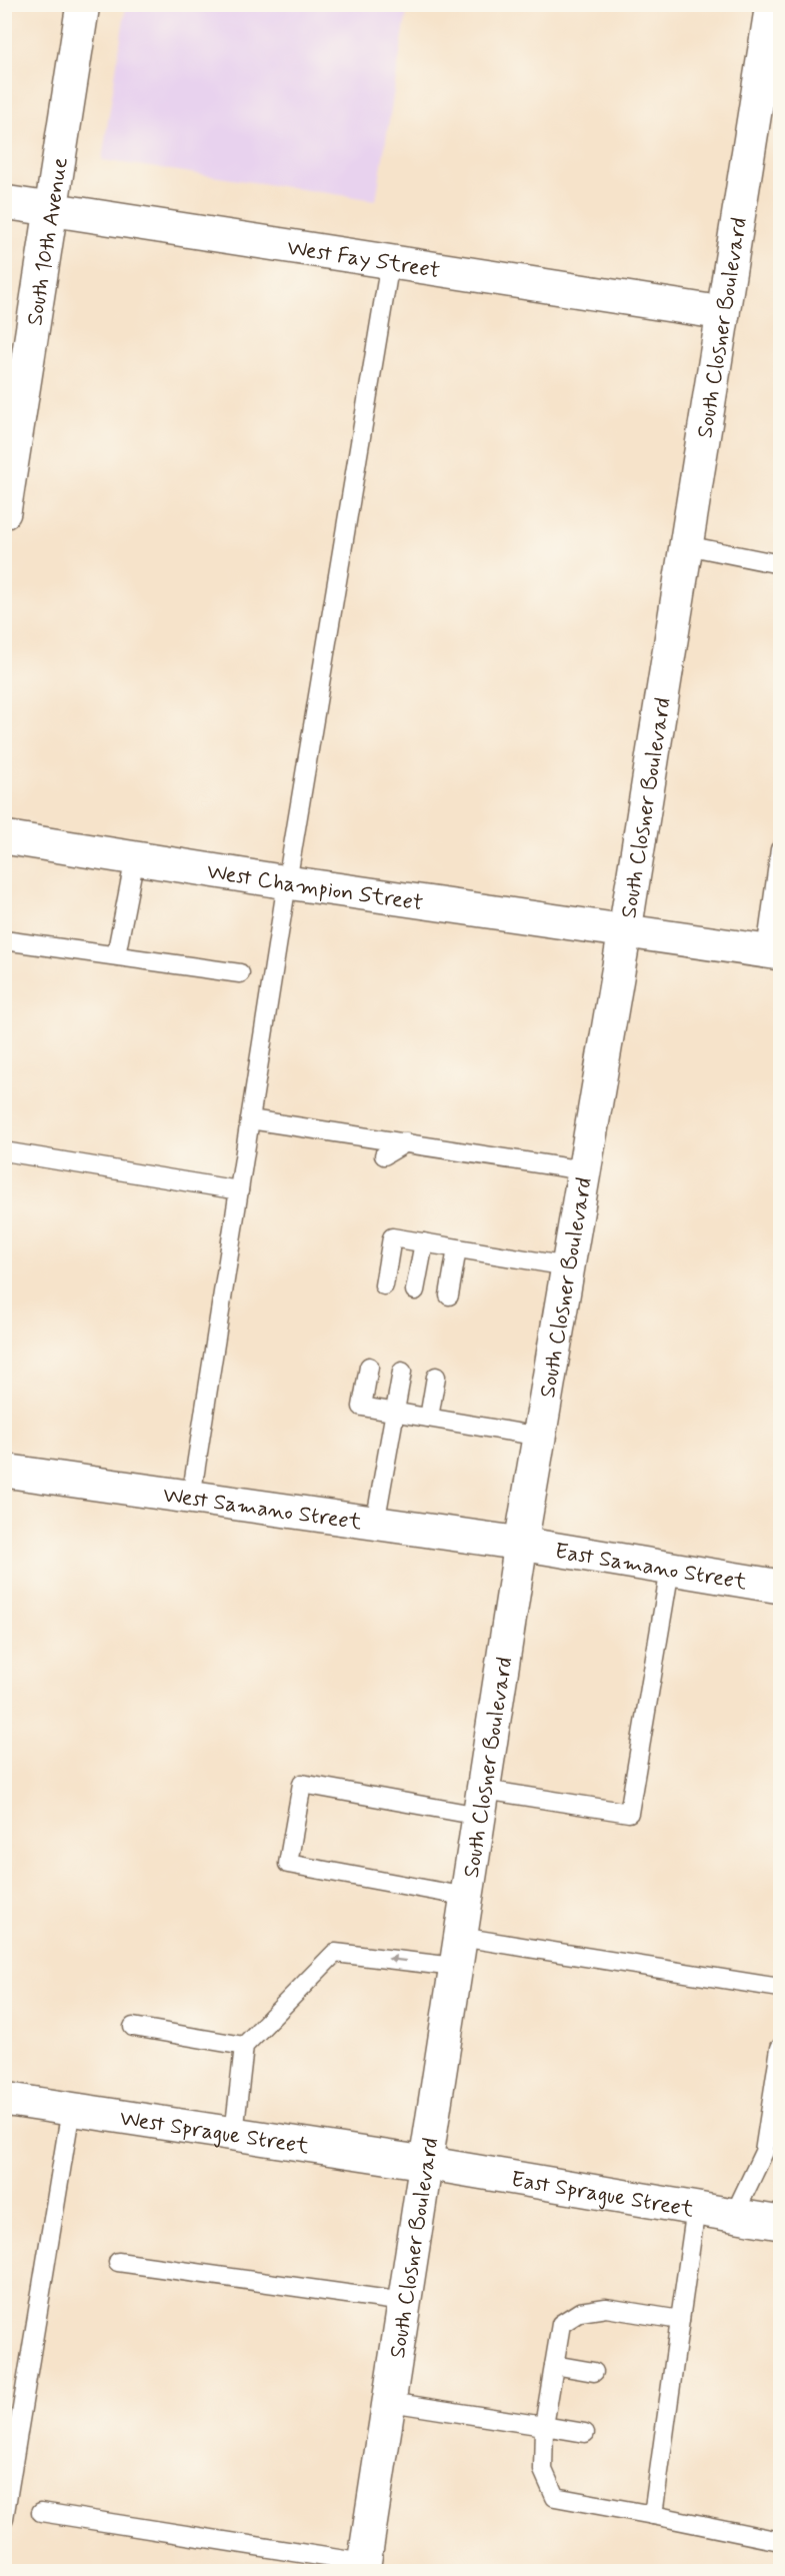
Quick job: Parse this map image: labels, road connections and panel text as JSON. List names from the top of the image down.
{
  "streets": {
    "street": [
      "South 10th Avenue",
      "West Fay Street",
      "South Closner Boulevard",
      "West Champion Street",
      "West Samano Street",
      "East Samano Street",
      "West Sprague Street",
      "East Sprague Street"
    ]
  },
  "crossings": [
    ["South 10th Avenue", "West Fay Street"],
    ["West Fay Street", "South Closner Boulevard"],
    ["South Closner Boulevard", "West Champion Street"],
    ["South Closner Boulevard", "West Samano Street"],
    ["South Closner Boulevard", "East Samano Street"],
    ["South Closner Boulevard", "West Sprague Street"],
    ["South Closner Boulevard", "East Sprague Street"],
    ["West Samano Street", "East Samano Street"],
    ["West Sprague Street", "East Sprague Street"]
  ]
}
